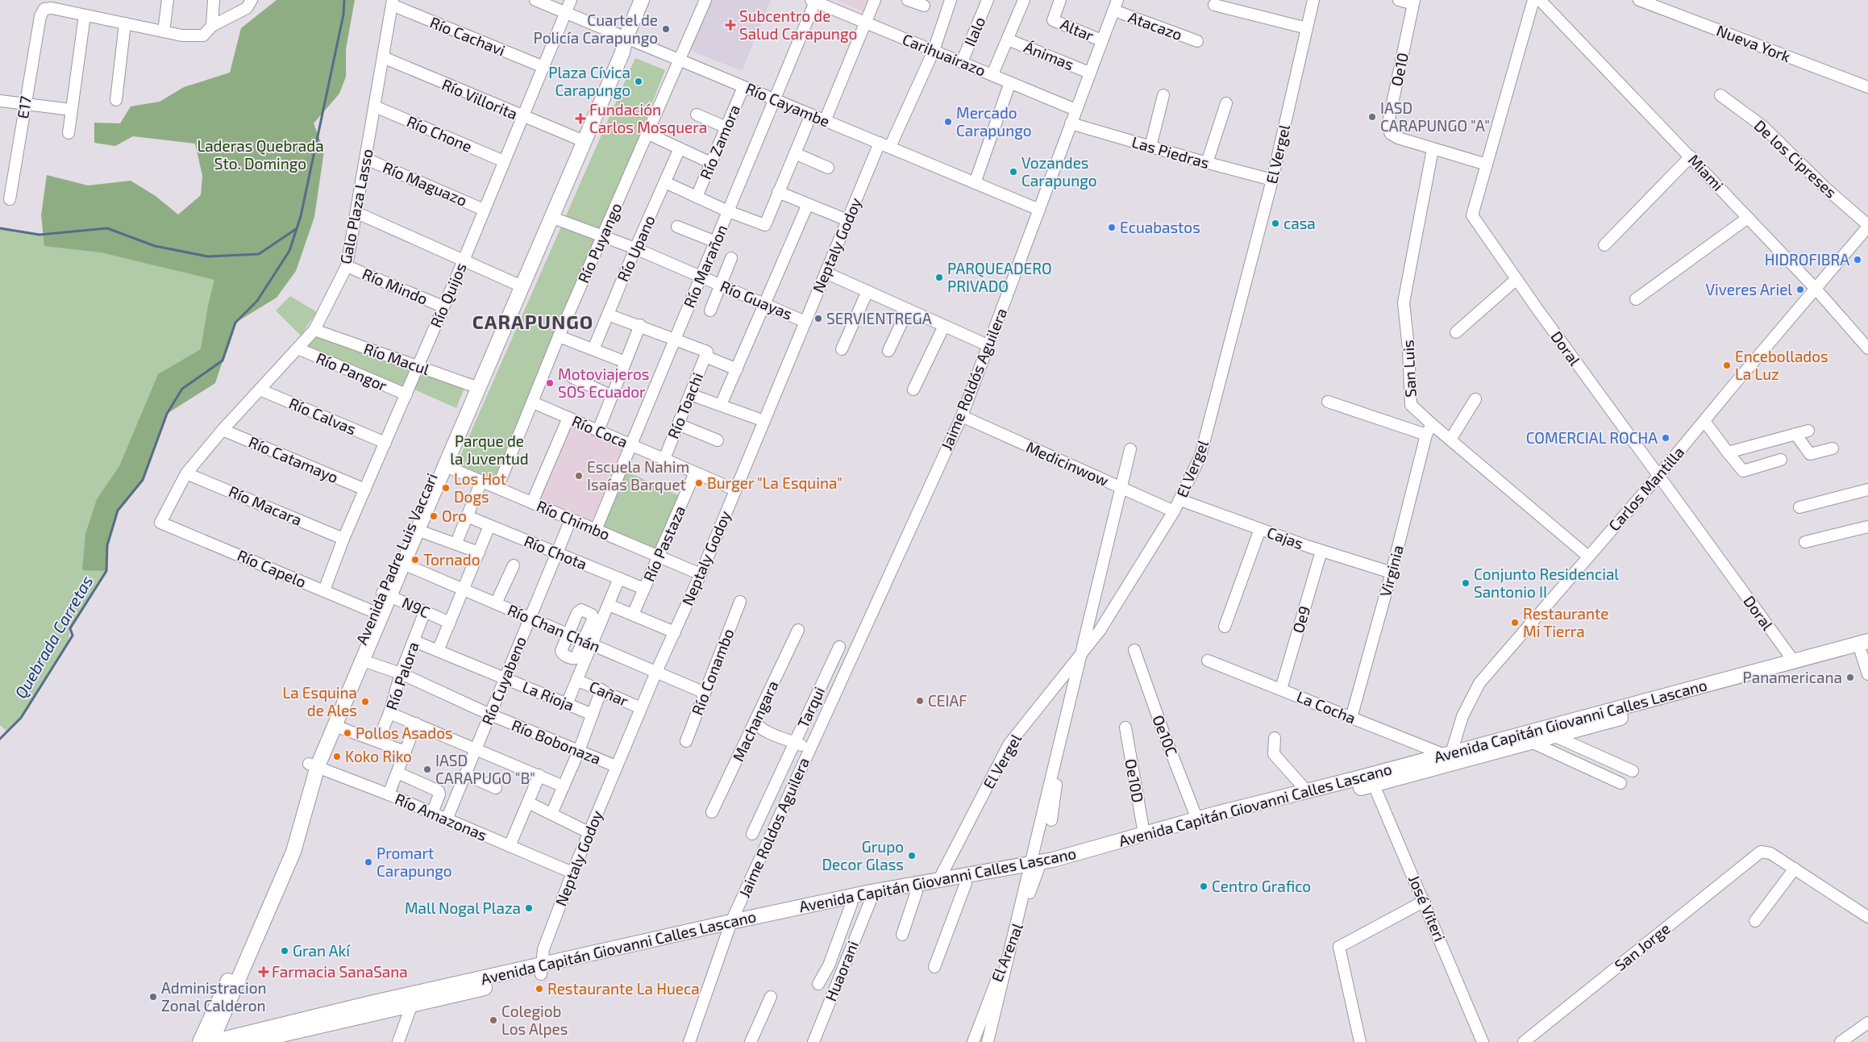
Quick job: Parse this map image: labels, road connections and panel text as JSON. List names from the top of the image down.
{
  "streets": {
    "main road": ["Avenida Padre Luis Vaccari", "Avenida Capitán Giovanni Calles Lascano"],
    "street": [
      "Atacazo",
      "Altar",
      "Ilalo",
      "Río Cachavi",
      "Nueva York",
      "Carihuairazo",
      "Ánimas",
      "Oe10",
      "Río Villorita",
      "Río Cayambe",
      "E17",
      "Río Chone",
      "Río Zamora",
      "Las Piedras",
      "El Vergel",
      "De los Cipreses",
      "Miami",
      "Río Maguazo",
      "Galo Plaza Lasso",
      "Río Puyango",
      "Neptaly Godoy",
      "Río Upano",
      "Río Marañon",
      "Río Mindo",
      "Río Quijos",
      "Río Guayas",
      "Doral",
      "Río Macul",
      "San Luis",
      "Río Pangor",
      "Jaime Roldós Aguilera",
      "Río Toachi",
      "Río Calvas",
      "Río Coca",
      "Río Catamayo",
      "Medicinwow",
      "Carlos Mantilla",
      "Río Macara",
      "Río Chimbo",
      "Cajas",
      "Río Pastaza",
      "Río Chota",
      "Río Capelo",
      "Virginia",
      "N9C",
      "Oe9",
      "Río Chan Chán",
      "Río Conambo",
      "Río Palora",
      "Río Cuyabeno",
      "Cañar",
      "La Rioja",
      "Tarqui",
      "La Cocha",
      "Machangara",
      "Oe10C",
      "Río Bobonaza",
      "Oe10D",
      "Río Amazonas",
      "Jaime Roldos Aguilera",
      "José Viteri",
      "San Jorge",
      "El Arenal",
      "Huaorani"
    ]
  },
  "crossings": [
    ["Atacazo", "Jaime Roldós Aguilera"],
    ["Altar", "Jaime Roldós Aguilera"],
    ["Ilalo", "Carihuairazo"],
    ["Río Cachavi", "Galo Plaza Lasso"],
    ["Río Cachavi", "Río Quijos"],
    ["Carihuairazo", "Neptaly Godoy"],
    ["Carihuairazo", "Río Marañon"],
    ["Carihuairazo", "Jaime Roldós Aguilera"],
    ["Ánimas", "Jaime Roldós Aguilera"],
    ["Oe10", "Doral"],
    ["Oe10", "San Luis"],
    ["Río Villorita", "Galo Plaza Lasso"],
    ["Río Villorita", "Río Quijos"],
    ["Río Villorita", "Avenida Padre Luis Vaccari"],
    ["Río Cayambe", "Río Zamora"],
    ["Río Cayambe", "Río Puyango"],
    ["Río Cayambe", "Neptaly Godoy"],
    ["Río Cayambe", "Río Marañon"],
    ["Río Cayambe", "Río Quijos"],
    ["Río Cayambe", "Jaime Roldós Aguilera"],
    ["Río Cayambe", "Avenida Padre Luis Vaccari"],
    ["Río Chone", "Galo Plaza Lasso"],
    ["Río Chone", "Río Quijos"],
    ["Las Piedras", "El Vergel"],
    ["Las Piedras", "Jaime Roldós Aguilera"],
    ["El Vergel", "Medicinwow"],
    ["El Vergel", "Cajas"],
    ["El Vergel", "Avenida Capitán Giovanni Calles Lascano"],
    ["De los Cipreses", "Carlos Mantilla"],
    ["Miami", "Carlos Mantilla"],
    ["Río Maguazo", "Galo Plaza Lasso"],
    ["Río Maguazo", "Río Quijos"],
    ["Galo Plaza Lasso", "Río Mindo"],
    ["Galo Plaza Lasso", "Río Macul"],
    ["Galo Plaza Lasso", "Río Pangor"],
    ["Galo Plaza Lasso", "Río Calvas"],
    ["Galo Plaza Lasso", "Río Catamayo"],
    ["Galo Plaza Lasso", "Río Macara"],
    ["Galo Plaza Lasso", "Río Capelo"],
    ["Río Puyango", "Río Guayas"],
    ["Río Puyango", "Río Coca"],
    ["Río Puyango", "Río Chimbo"],
    ["Neptaly Godoy", "Río Guayas"],
    ["Neptaly Godoy", "Río Coca"],
    ["Neptaly Godoy", "Río Chimbo"],
    ["Neptaly Godoy", "Río Chan Chán"],
    ["Neptaly Godoy", "Cañar"],
    ["Neptaly Godoy", "Avenida Capitán Giovanni Calles Lascano"],
    ["Neptaly Godoy", "Río Bobonaza"],
    ["Neptaly Godoy", "Río Amazonas"],
    ["Río Upano", "Río Guayas"],
    ["Río Marañon", "Río Guayas"],
    ["Río Marañon", "Río Coca"],
    ["Río Marañon", "Río Chimbo"],
    ["Río Mindo", "Río Quijos"],
    ["Río Quijos", "Río Macul"],
    ["Río Quijos", "Río Pangor"],
    ["Río Quijos", "Río Calvas"],
    ["Río Quijos", "Río Catamayo"],
    ["Río Quijos", "Río Macara"],
    ["Río Quijos", "Río Capelo"],
    ["Río Guayas", "Avenida Padre Luis Vaccari"],
    ["Doral", "Carlos Mantilla"],
    ["Doral", "Avenida Capitán Giovanni Calles Lascano"],
    ["Río Macul", "Avenida Padre Luis Vaccari"],
    ["San Luis", "Carlos Mantilla"],
    ["San Luis", "Virginia"],
    ["Jaime Roldós Aguilera", "Medicinwow"],
    ["Jaime Roldós Aguilera", "Jaime Roldos Aguilera"],
    ["Río Toachi", "Río Coca"],
    ["Río Coca", "Río Pastaza"],
    ["Carlos Mantilla", "La Cocha"],
    ["Carlos Mantilla", "Avenida Capitán Giovanni Calles Lascano"],
    ["Río Chimbo", "Río Pastaza"],
    ["Río Chimbo", "Avenida Padre Luis Vaccari"],
    ["Río Chimbo", "Río Cuyabeno"],
    ["Cajas", "Virginia"],
    ["Cajas", "Oe9"],
    ["Río Pastaza", "Río Chota"],
    ["Río Chota", "Río Cuyabeno"],
    ["Avenida Padre Luis Vaccari", "Río Capelo"],
    ["Avenida Padre Luis Vaccari", "N9C"],
    ["Avenida Padre Luis Vaccari", "Río Chan Chán"],
    ["Avenida Padre Luis Vaccari", "Avenida Capitán Giovanni Calles Lascano"],
    ["Avenida Padre Luis Vaccari", "Río Bobonaza"],
    ["Avenida Padre Luis Vaccari", "Río Amazonas"],
    ["Virginia", "La Cocha"],
    ["N9C", "Río Palora"],
    ["Oe9", "La Cocha"],
    ["Río Chan Chán", "Río Conambo"],
    ["Río Chan Chán", "Río Cuyabeno"],
    ["Río Palora", "La Rioja"],
    ["Río Palora", "Río Bobonaza"],
    ["Río Cuyabeno", "La Rioja"],
    ["Río Cuyabeno", "Río Bobonaza"],
    ["Río Cuyabeno", "Río Amazonas"],
    ["La Cocha", "Avenida Capitán Giovanni Calles Lascano"],
    ["Avenida Capitán Giovanni Calles Lascano", "Oe10C"],
    ["Avenida Capitán Giovanni Calles Lascano", "Oe10D"],
    ["Avenida Capitán Giovanni Calles Lascano", "Jaime Roldos Aguilera"],
    ["Avenida Capitán Giovanni Calles Lascano", "José Viteri"],
    ["Avenida Capitán Giovanni Calles Lascano", "El Arenal"],
    ["Avenida Capitán Giovanni Calles Lascano", "Huaorani"]
  ],
  "districts": ["CARAPUNGO"],
  "water": ["Quebrada Carretas"],
  "parks": ["Laderas Quebrada Sto. Domingo", "Parque de la Juventud"],
  "places": {
    "health": ["Subcentro de Salud Carapungo", "Fundación Carlos Mosquera", "Farmacia SanaSana"],
    "other": [
      "Cuartel de Policía Carapungo",
      "Plaza Cívica Carapungo",
      "IASD CARAPUNGO \"A\"",
      "Mercado Carapungo",
      "Vozandes Carapungo",
      "casa",
      "Ecuabastos",
      "HIDROFIBRA",
      "PARQUEADERO PRIVADO",
      "Viveres Ariel",
      "SERVIENTREGA",
      "Encebollados La Luz",
      "Motoviajeros SOS Ecuador",
      "COMERCIAL ROCHA",
      "Escuela Nahim Isaías Barquet",
      "Burger \"La Esquina\"",
      "Los Hot Dogs",
      "Oro",
      "Tornado",
      "Conjunto Residencial Santonio II",
      "Restaurante Mi Tierra",
      "Panamericana",
      "CEIAF",
      "La Esquina de Ales",
      "Pollos Asados",
      "Koko Riko",
      "IASD CARAPUGO \"B\"",
      "Grupo Decor Glass",
      "Promart Carapungo",
      "Centro Grafico",
      "Mall Nogal Plaza",
      "Gran Akí",
      "Restaurante La Hueca",
      "Administracion Zonal Calderon",
      "Colegiob Los Alpes"
    ]
  }
}
